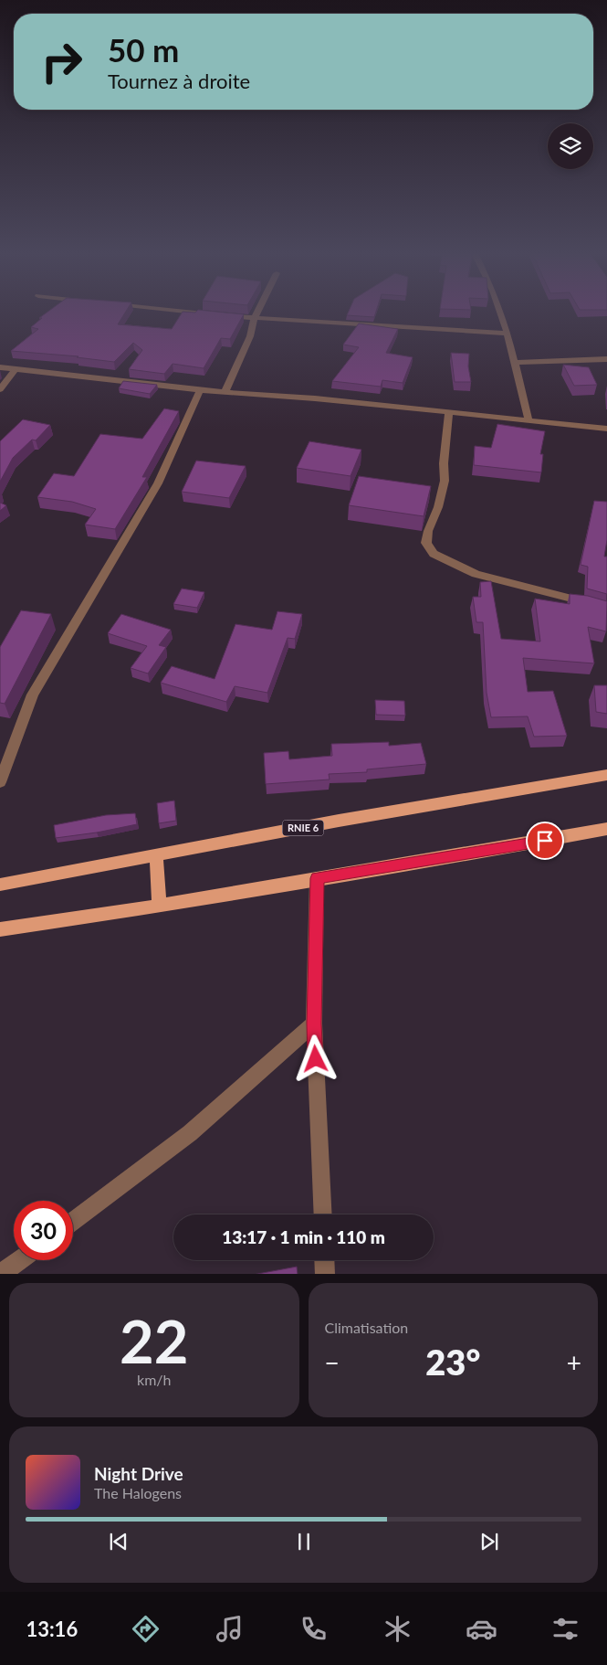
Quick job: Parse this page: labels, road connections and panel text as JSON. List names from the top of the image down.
{
  "streets": {
    "main road": ["RNIE 6"]
  },
  "page": {
    "turn": ["50 m", "Tournez à droite"],
    "limit": "30",
    "trip": "13:17 · 1 min · 110 m",
    "tile": [
      ["22", "km/h"],
      "Climatisation"
    ],
    "heat": ["−", "23°", "+"],
    "song": ["Night Drive", "The Halogens"],
    "tabs": "13:16"
  }
}
